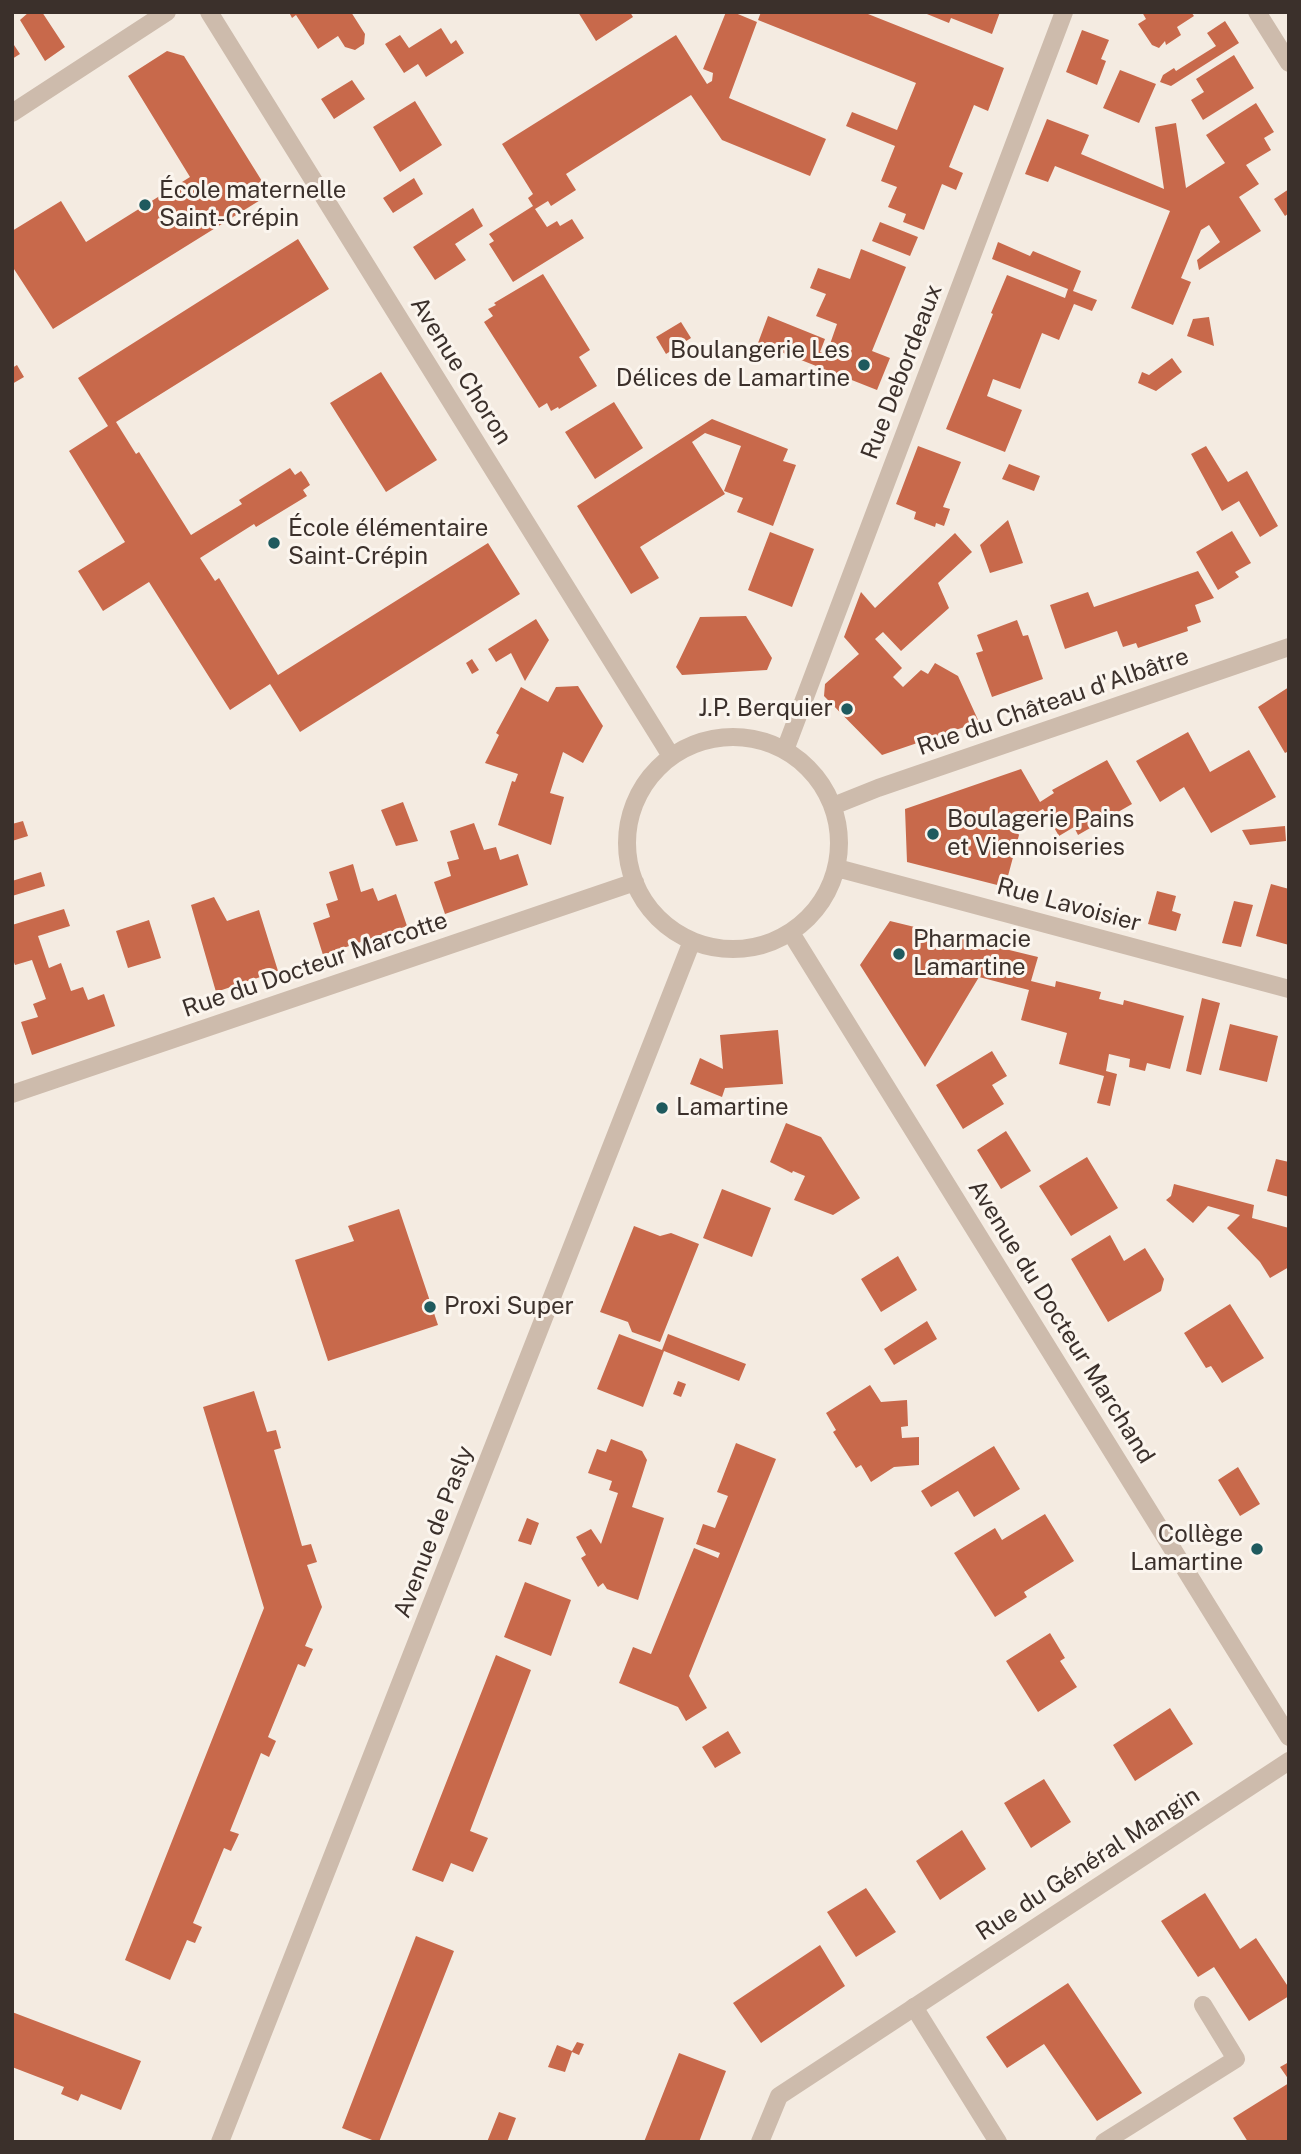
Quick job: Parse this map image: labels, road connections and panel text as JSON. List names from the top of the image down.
{
  "streets": {
    "street": [
      "Avenue Choron",
      "Rue Debordeaux",
      "Rue du Château d'Albâtre",
      "Rue Lavoisier",
      "Rue du Docteur Marcotte",
      "Avenue du Docteur Marchand",
      "Avenue de Pasly",
      "Rue du Général Mangin"
    ]
  },
  "crossings": [
    ["Avenue Choron", "Rue Debordeaux"],
    ["Avenue Choron", "Rue du Château d'Albâtre"],
    ["Avenue Choron", "Rue Lavoisier"],
    ["Avenue Choron", "Rue du Docteur Marcotte"],
    ["Avenue Choron", "Avenue du Docteur Marchand"],
    ["Avenue Choron", "Avenue de Pasly"],
    ["Rue Debordeaux", "Rue du Château d'Albâtre"],
    ["Rue Debordeaux", "Rue Lavoisier"],
    ["Rue Debordeaux", "Rue du Docteur Marcotte"],
    ["Rue Debordeaux", "Avenue du Docteur Marchand"],
    ["Rue Debordeaux", "Avenue de Pasly"],
    ["Rue du Château d'Albâtre", "Rue Lavoisier"],
    ["Rue du Château d'Albâtre", "Rue du Docteur Marcotte"],
    ["Rue du Château d'Albâtre", "Avenue du Docteur Marchand"],
    ["Rue du Château d'Albâtre", "Avenue de Pasly"],
    ["Rue Lavoisier", "Rue du Docteur Marcotte"],
    ["Rue Lavoisier", "Avenue du Docteur Marchand"],
    ["Rue Lavoisier", "Avenue de Pasly"],
    ["Rue du Docteur Marcotte", "Avenue du Docteur Marchand"],
    ["Rue du Docteur Marcotte", "Avenue de Pasly"],
    ["Avenue du Docteur Marchand", "Avenue de Pasly"]
  ],
  "places": [
    "École maternelle Saint-Crépin",
    "Boulangerie Les Délices de Lamartine",
    "École élémentaire Saint-Crépin",
    "J.P. Berquier",
    "Boulagerie Pains et Viennoiseries",
    "Pharmacie Lamartine",
    "Lamartine",
    "Proxi Super",
    "Collège Lamartine"
  ]
}
